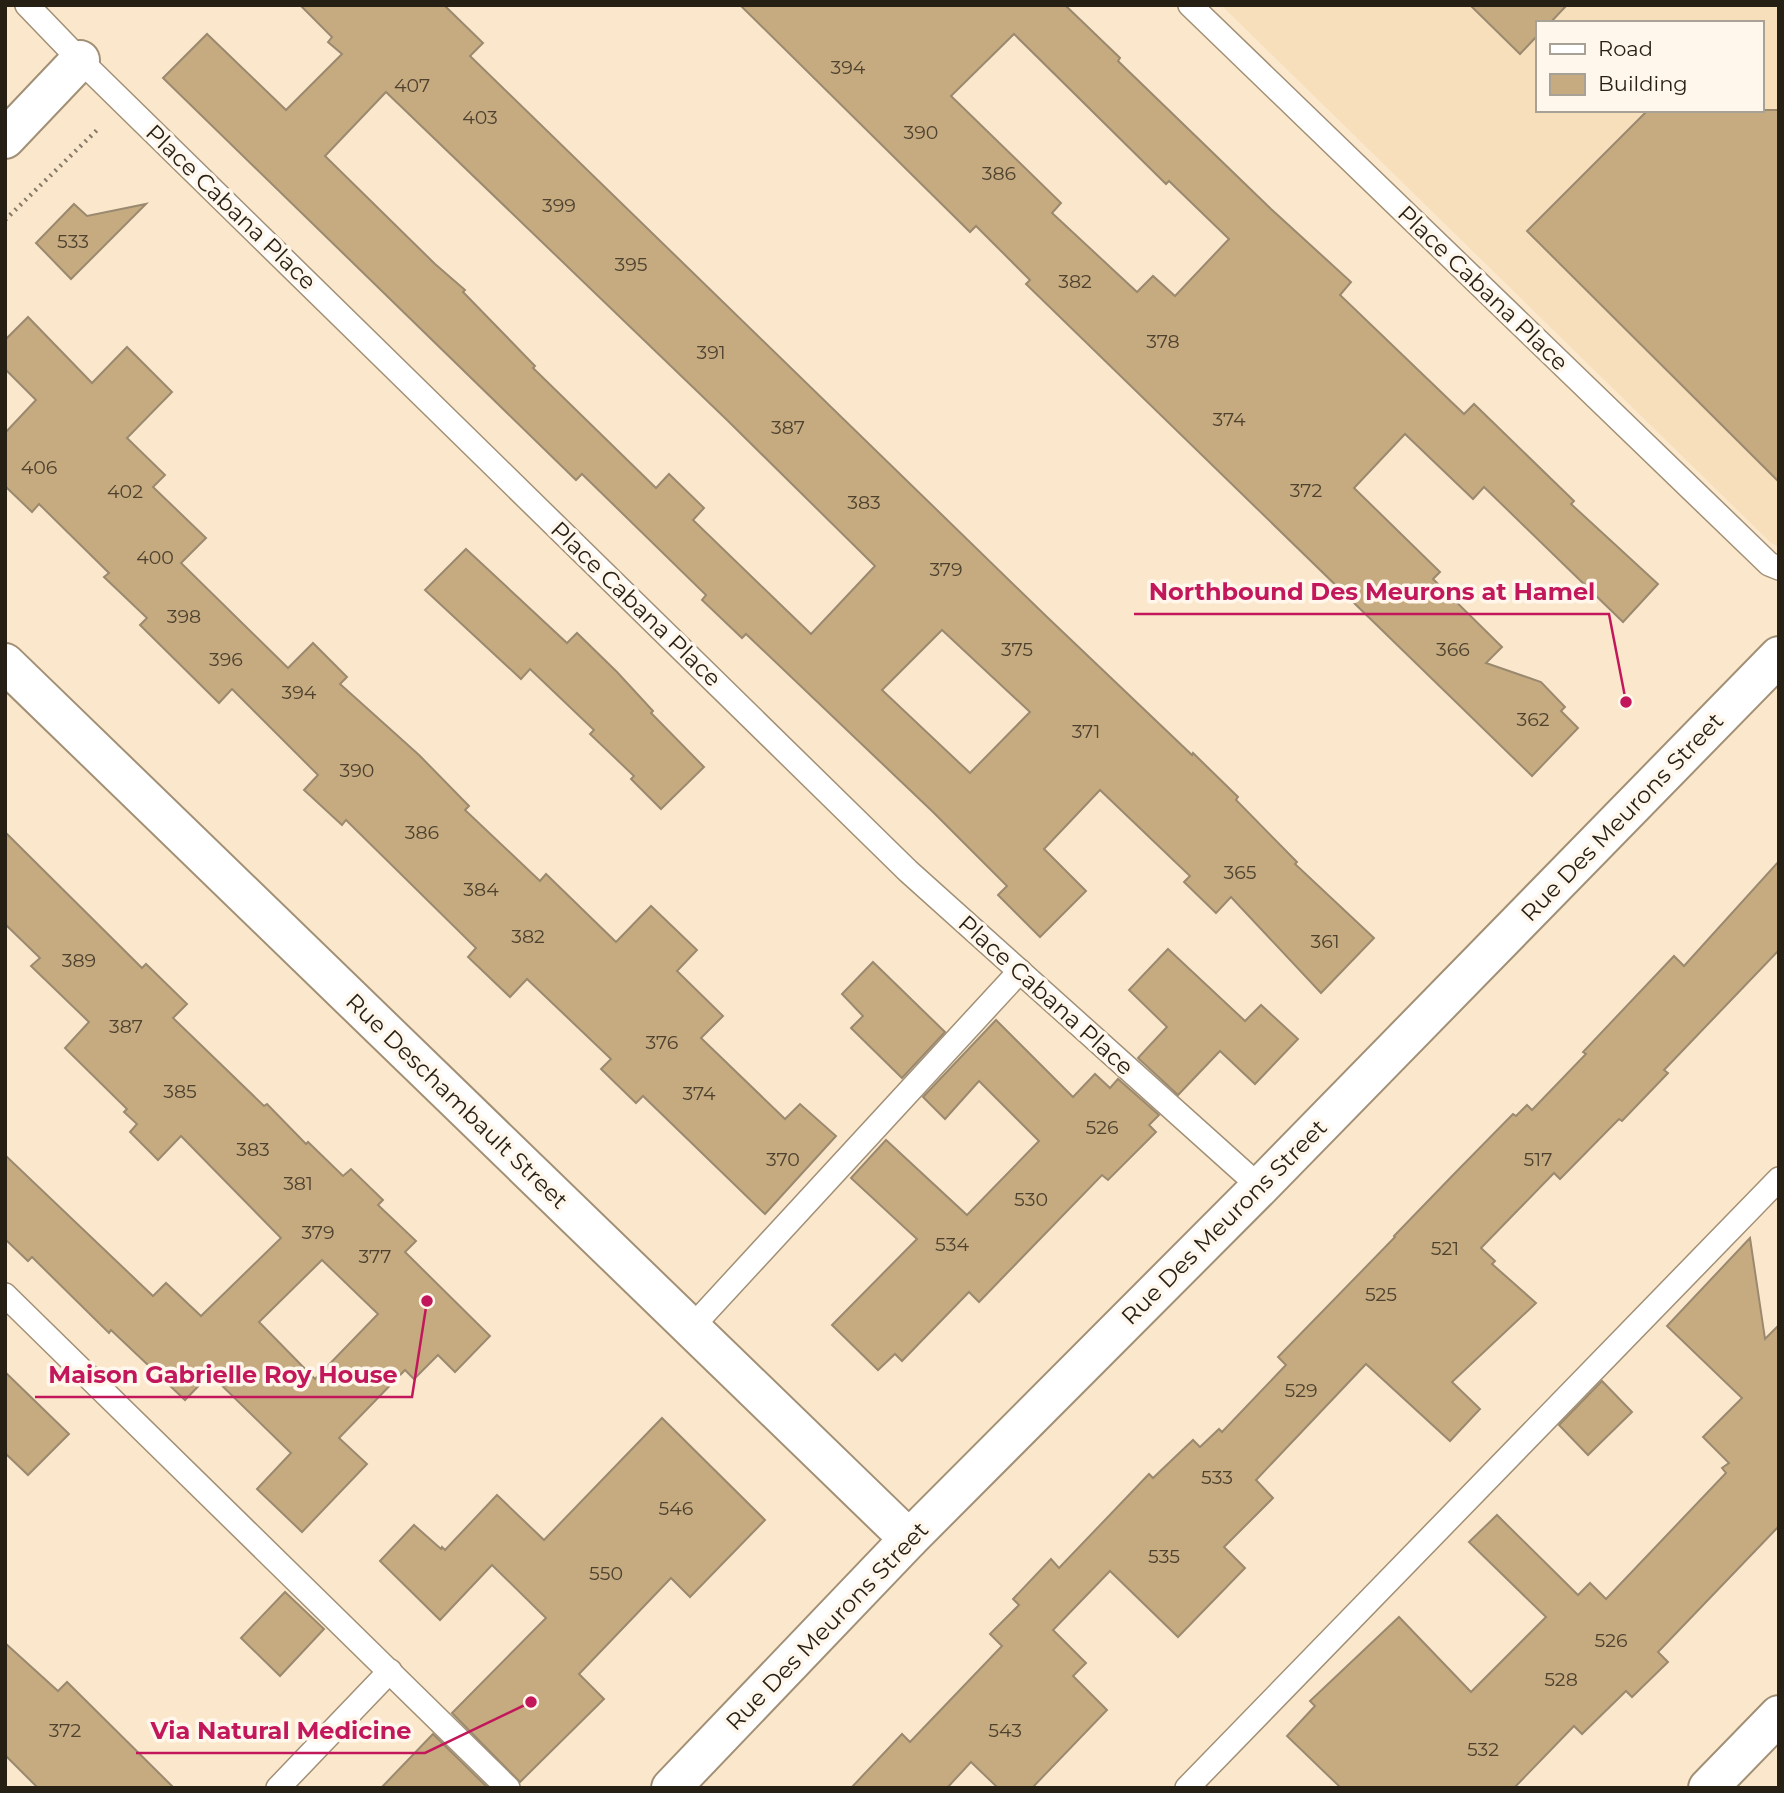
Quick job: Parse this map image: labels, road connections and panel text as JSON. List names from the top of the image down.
{
  "streets": {
    "street": ["Rue Des Meurons Street", "Rue Deschambault Street"],
    "lane": ["Place Cabana Place"]
  },
  "crossings": [
    ["Place Cabana Place", "Rue Des Meurons Street"],
    ["Rue Des Meurons Street", "Rue Deschambault Street"]
  ],
  "places": ["Northbound Des Meurons at Hamel", "Maison Gabrielle Roy House", "Via Natural Medicine"],
  "house_numbers": [
    "394",
    "407",
    "403",
    "390",
    "386",
    "399",
    "533",
    "395",
    "382",
    "378",
    "391",
    "374",
    "387",
    "406",
    "372",
    "402",
    "383",
    "400",
    "379",
    "398",
    "375",
    "366",
    "396",
    "394",
    "362",
    "371",
    "390",
    "386",
    "365",
    "384",
    "382",
    "361",
    "389",
    "387",
    "376",
    "385",
    "374",
    "526",
    "383",
    "370",
    "517",
    "381",
    "530",
    "379",
    "534",
    "521",
    "377",
    "525",
    "529",
    "533",
    "546",
    "535",
    "550",
    "526",
    "528",
    "372",
    "543",
    "532"
  ],
  "legend": ["Road", "Building"]
}
